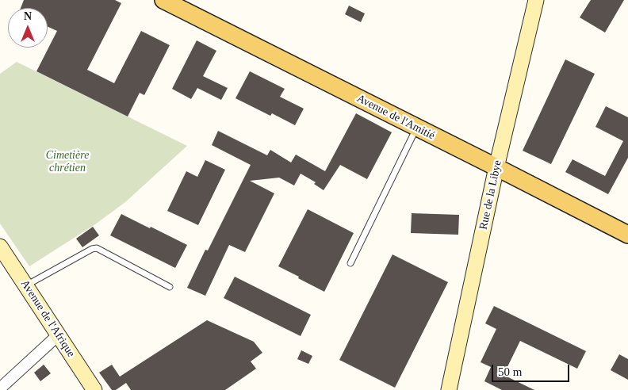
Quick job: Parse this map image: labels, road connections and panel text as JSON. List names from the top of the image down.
{
  "streets": {
    "main road": ["Avenue de l'Amitié"],
    "street": ["Rue de la Libye", "Avenue de l'Afrique"]
  },
  "crossings": [
    ["Avenue de l'Amitié", "Rue de la Libye"]
  ],
  "parks": ["Cimetière chrétien"],
  "scale_bar": "50 m",
  "north": "top"
}
